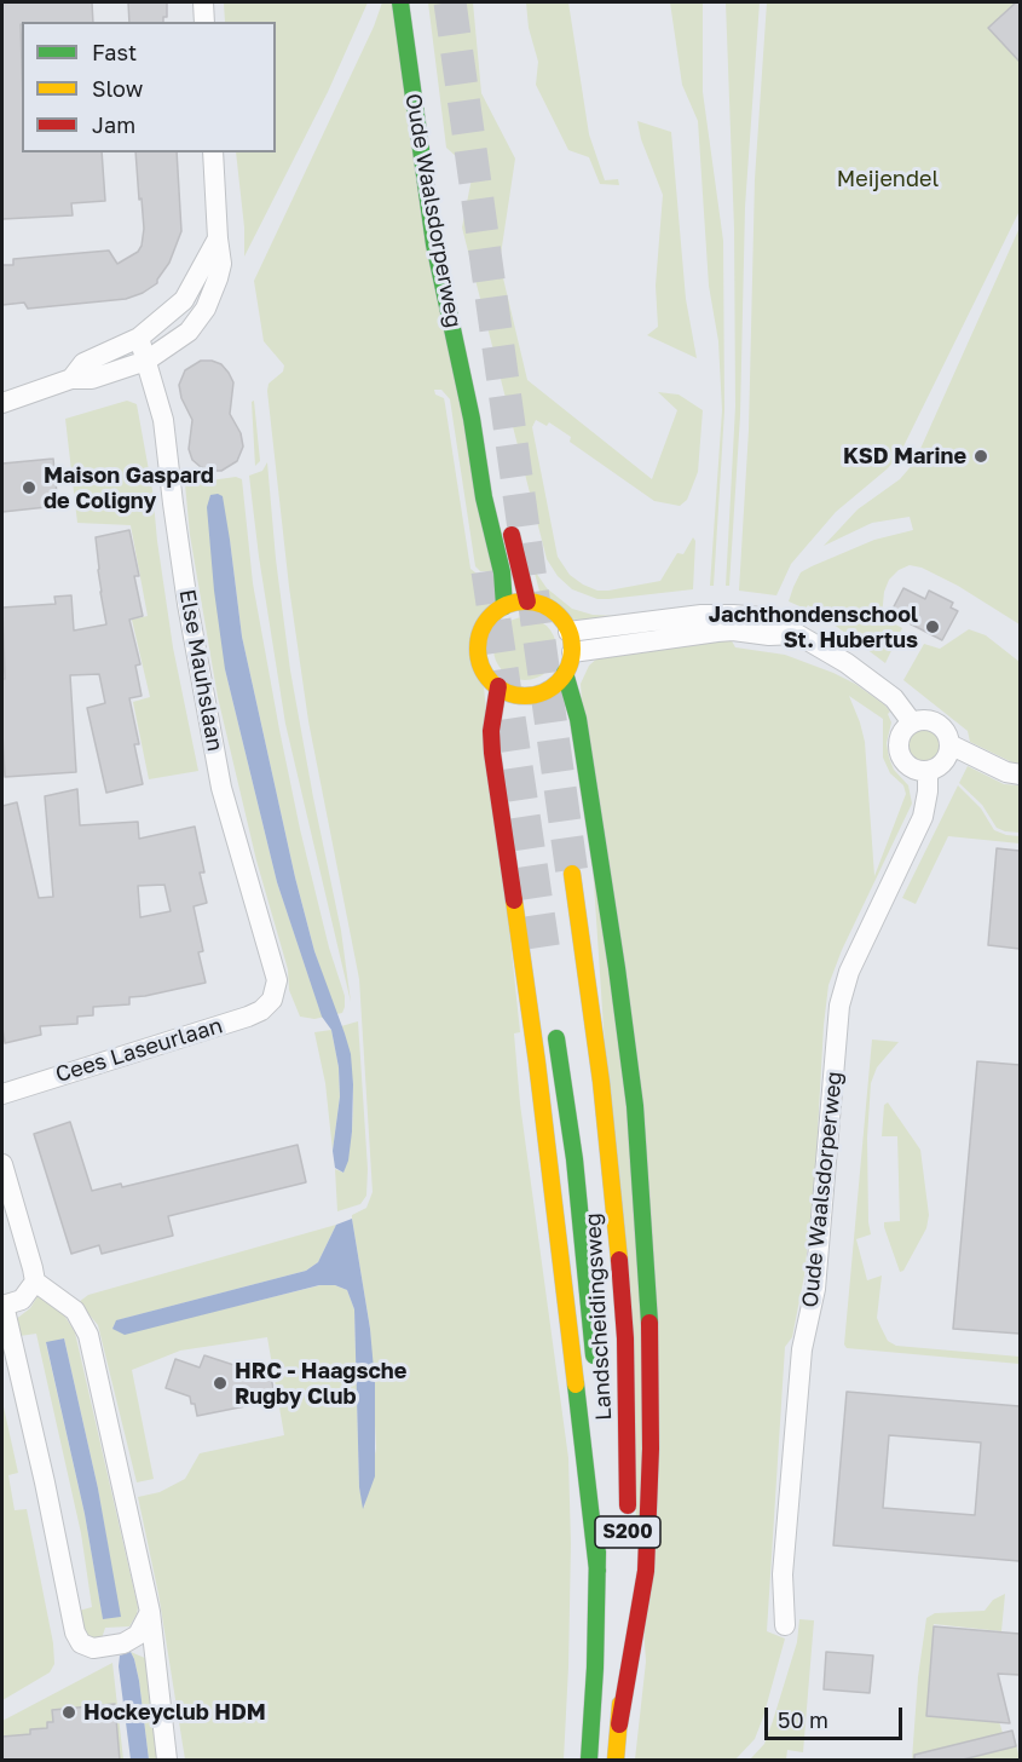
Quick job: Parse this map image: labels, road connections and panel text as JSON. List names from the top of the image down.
{
  "streets": {
    "main road": ["Oude Waalsdorperweg", "Landscheidingsweg", "S200"],
    "street": ["Else Mauhslaan", "Cees Laseurlaan"]
  },
  "crossings": [
    ["Else Mauhslaan", "Cees Laseurlaan"],
    ["Landscheidingsweg", "S200"]
  ],
  "parks": ["Meijendel"],
  "places": [
    "KSD Marine",
    "Maison Gaspard de Coligny",
    "Jachthondenschool St. Hubertus",
    "HRC - Haagsche Rugby Club",
    "Hockeyclub HDM"
  ],
  "legend": ["Fast", "Slow", "Jam"],
  "scale_bar": "50 m"
}
